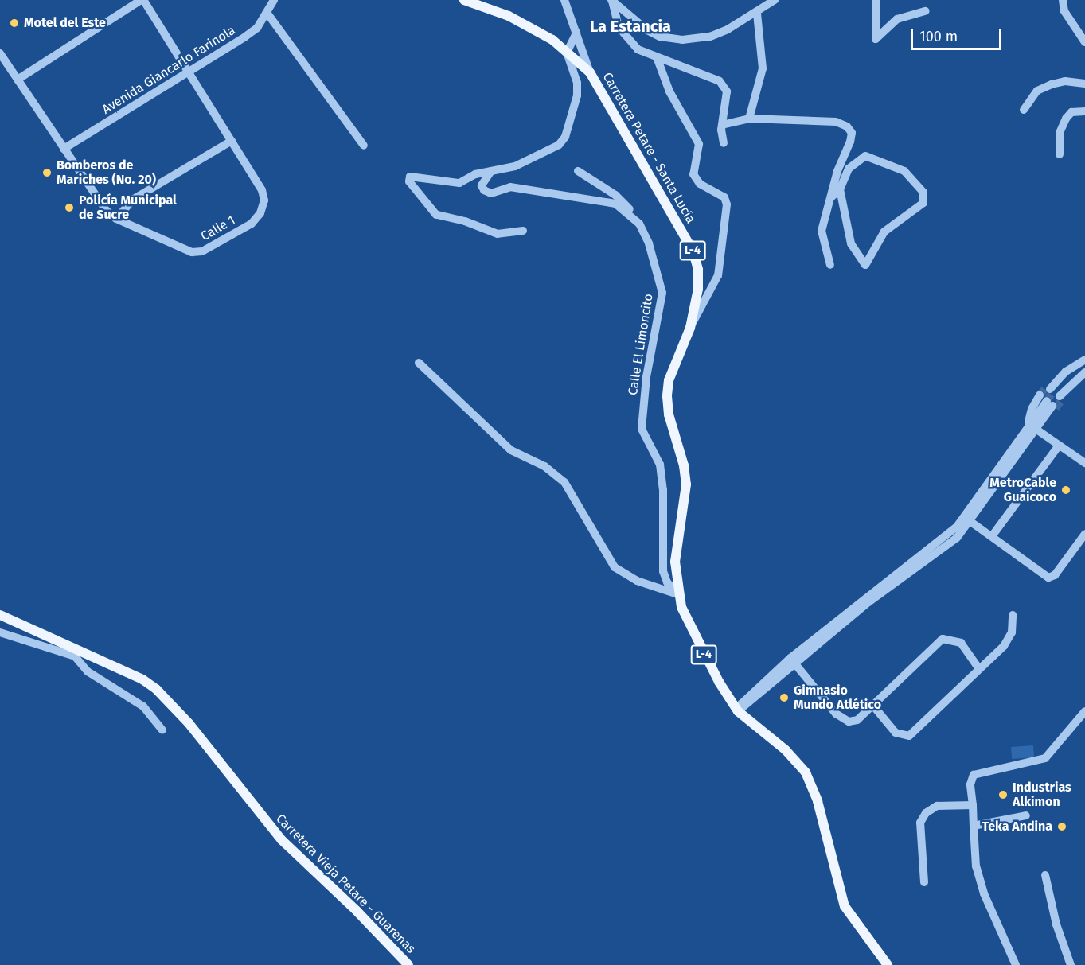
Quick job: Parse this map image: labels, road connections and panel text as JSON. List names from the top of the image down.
{
  "streets": {
    "main road": ["Carretera Petare - Santa Lucía", "L-4", "Carretera Vieja Petare - Guarenas"],
    "street": ["Avenida Giancarlo Farinola", "Calle 1", "Calle El Limoncito"]
  },
  "crossings": [
    ["Avenida Giancarlo Farinola", "Calle 1"],
    ["Carretera Petare - Santa Lucía", "Calle El Limoncito"]
  ],
  "districts": ["La Estancia"],
  "places": [
    "Motel del Este",
    "Bomberos de Mariches (No. 20)",
    "Policía Municipal de Sucre",
    "MetroCable Guaicoco",
    "Gimnasio Mundo Atlético",
    "Industrias Alkimon",
    "Teka Andina"
  ],
  "scale_bar": "100 m"
}
